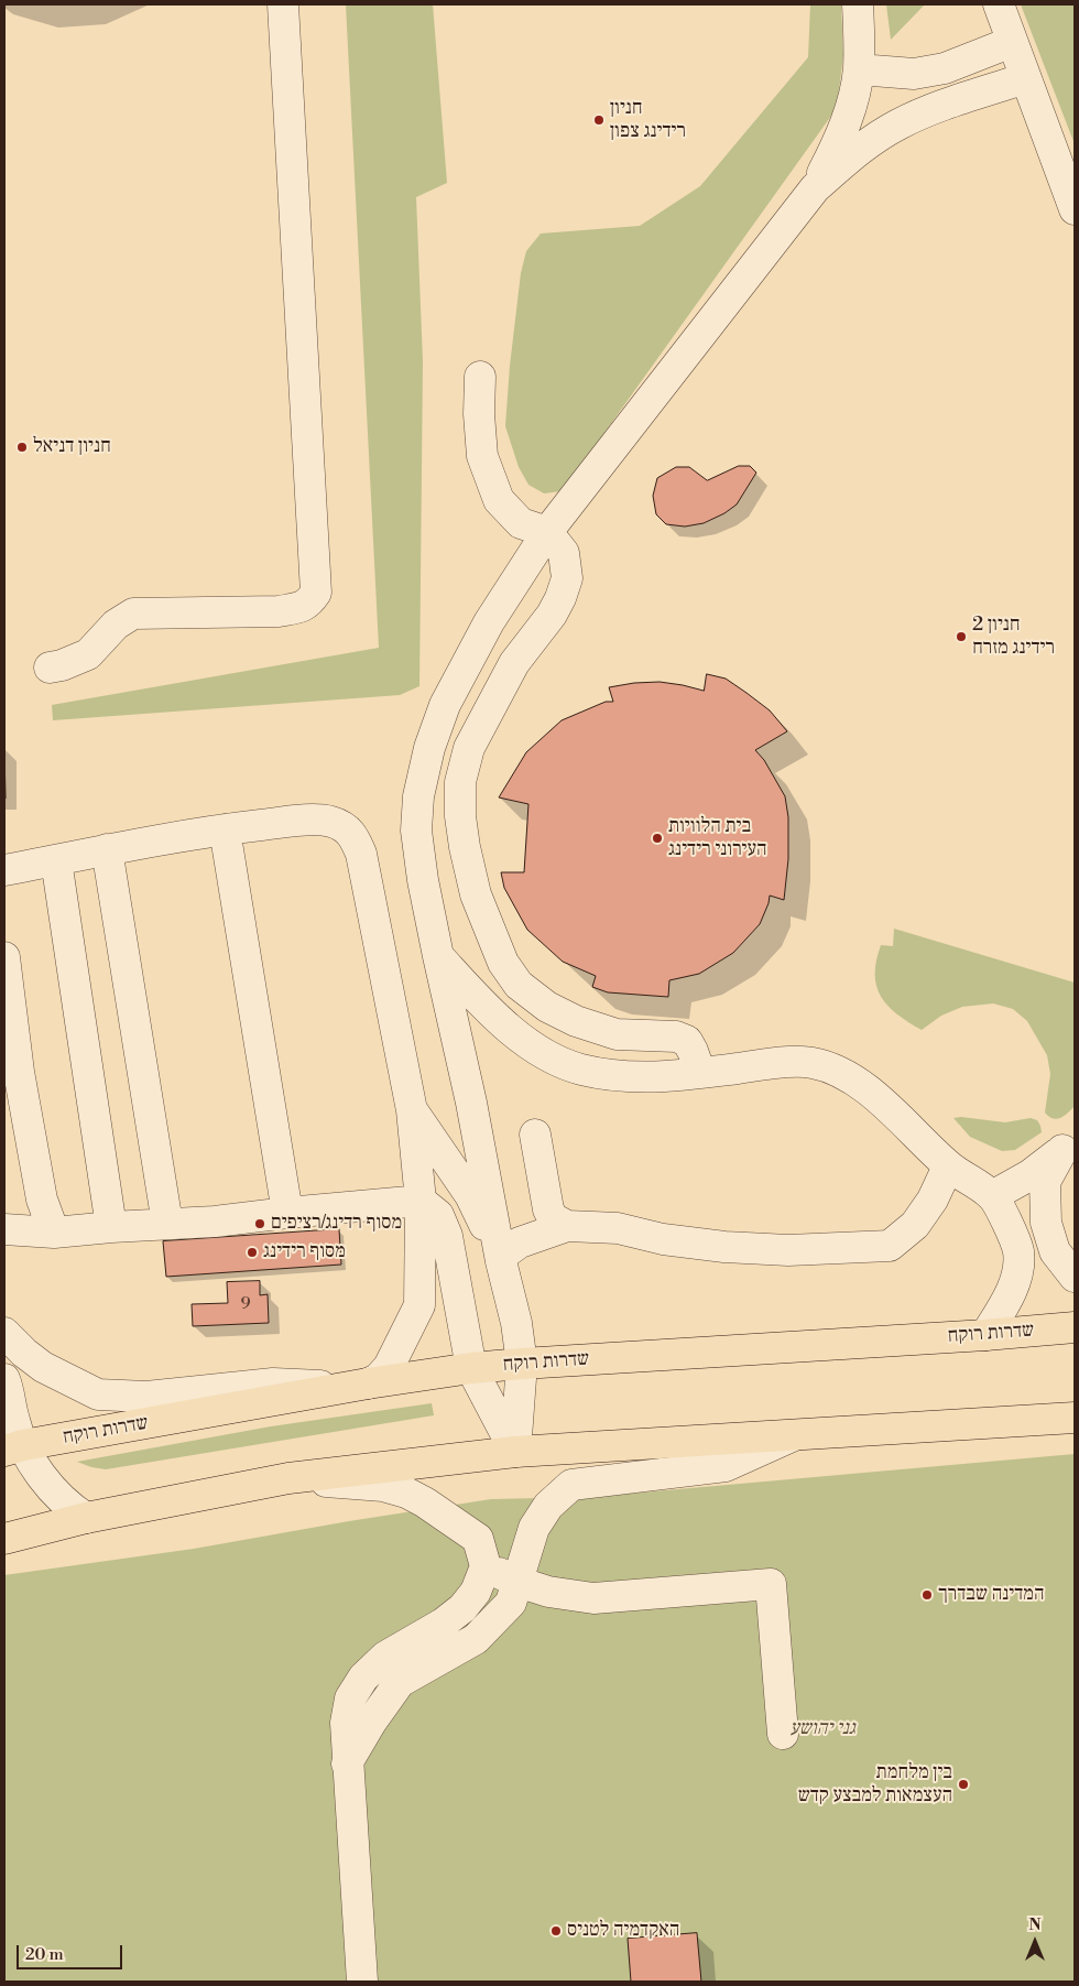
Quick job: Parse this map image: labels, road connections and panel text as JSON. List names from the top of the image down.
{
  "streets": {
    "main road": ["שדרות רוקח"]
  },
  "parks": ["גני יהושע"],
  "places": [
    "חניון רידינג צפון",
    "חניון דניאל",
    "2 חניון רידינג מזרח",
    "בית הלוויות העירוני רידינג",
    "מסוף רדינג/רציפים",
    "מסוף רידינג",
    "המדינה שבדרך",
    "בין מלחמת העצמאות למבצע קדש",
    "האקדמיה לטניס"
  ],
  "house_numbers": ["9"],
  "scale_bar": "20 m",
  "north": "top"
}
